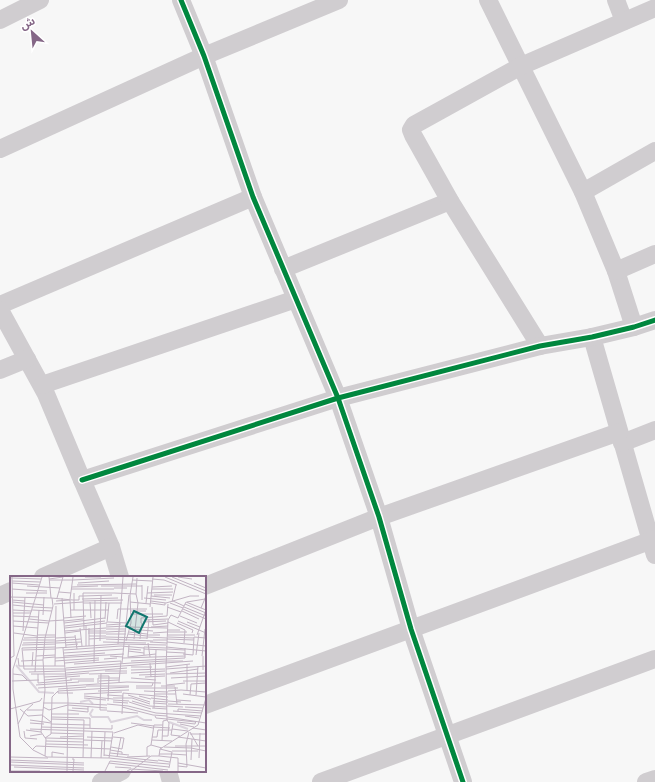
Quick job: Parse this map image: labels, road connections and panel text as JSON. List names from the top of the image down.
{
  "north": "top left"
}
